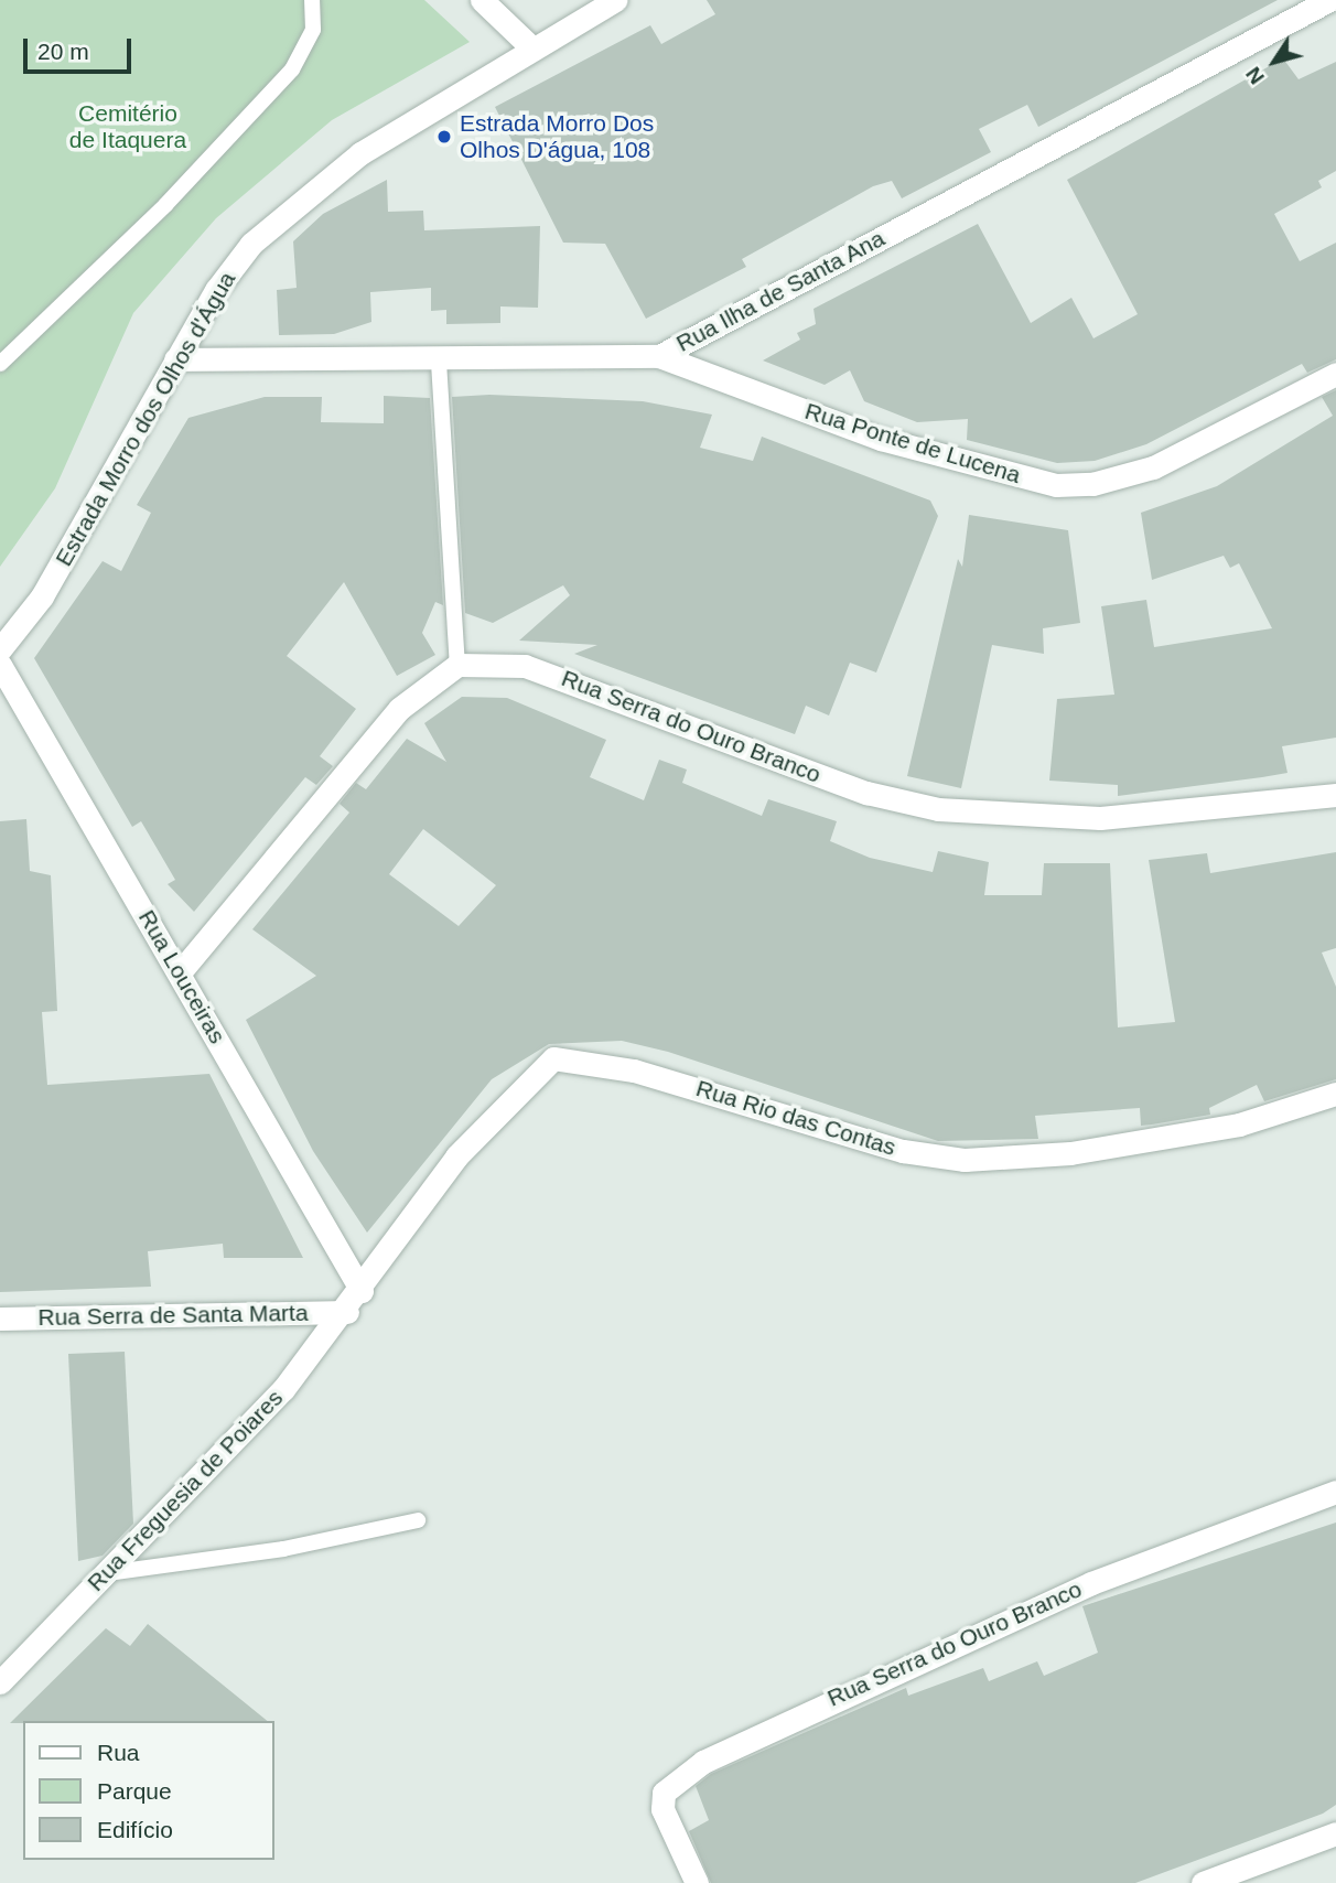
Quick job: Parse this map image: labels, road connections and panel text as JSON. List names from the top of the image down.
{
  "streets": {
    "street": [
      "Rua Ilha de Santa Ana",
      "Estrada Morro dos Olhos d'Água",
      "Rua Ponte de Lucena",
      "Rua Serra do Ouro Branco",
      "Rua Louceiras",
      "Rua Rio das Contas",
      "Rua Serra de Santa Marta",
      "Rua Freguesia de Poiares"
    ]
  },
  "crossings": [
    ["Rua Ilha de Santa Ana", "Estrada Morro dos Olhos d'Água"],
    ["Rua Ilha de Santa Ana", "Rua Ponte de Lucena"],
    ["Rua Louceiras", "Rua Rio das Contas"],
    ["Rua Louceiras", "Rua Freguesia de Poiares"],
    ["Rua Rio das Contas", "Rua Freguesia de Poiares"],
    ["Rua Serra de Santa Marta", "Rua Freguesia de Poiares"]
  ],
  "parks": ["Cemitério de Itaquera"],
  "places": ["Estrada Morro Dos Olhos D'água, 108"],
  "legend": ["Rua", "Parque", "Edifício"],
  "scale_bar": "20 m",
  "north": "bottom left"
}
